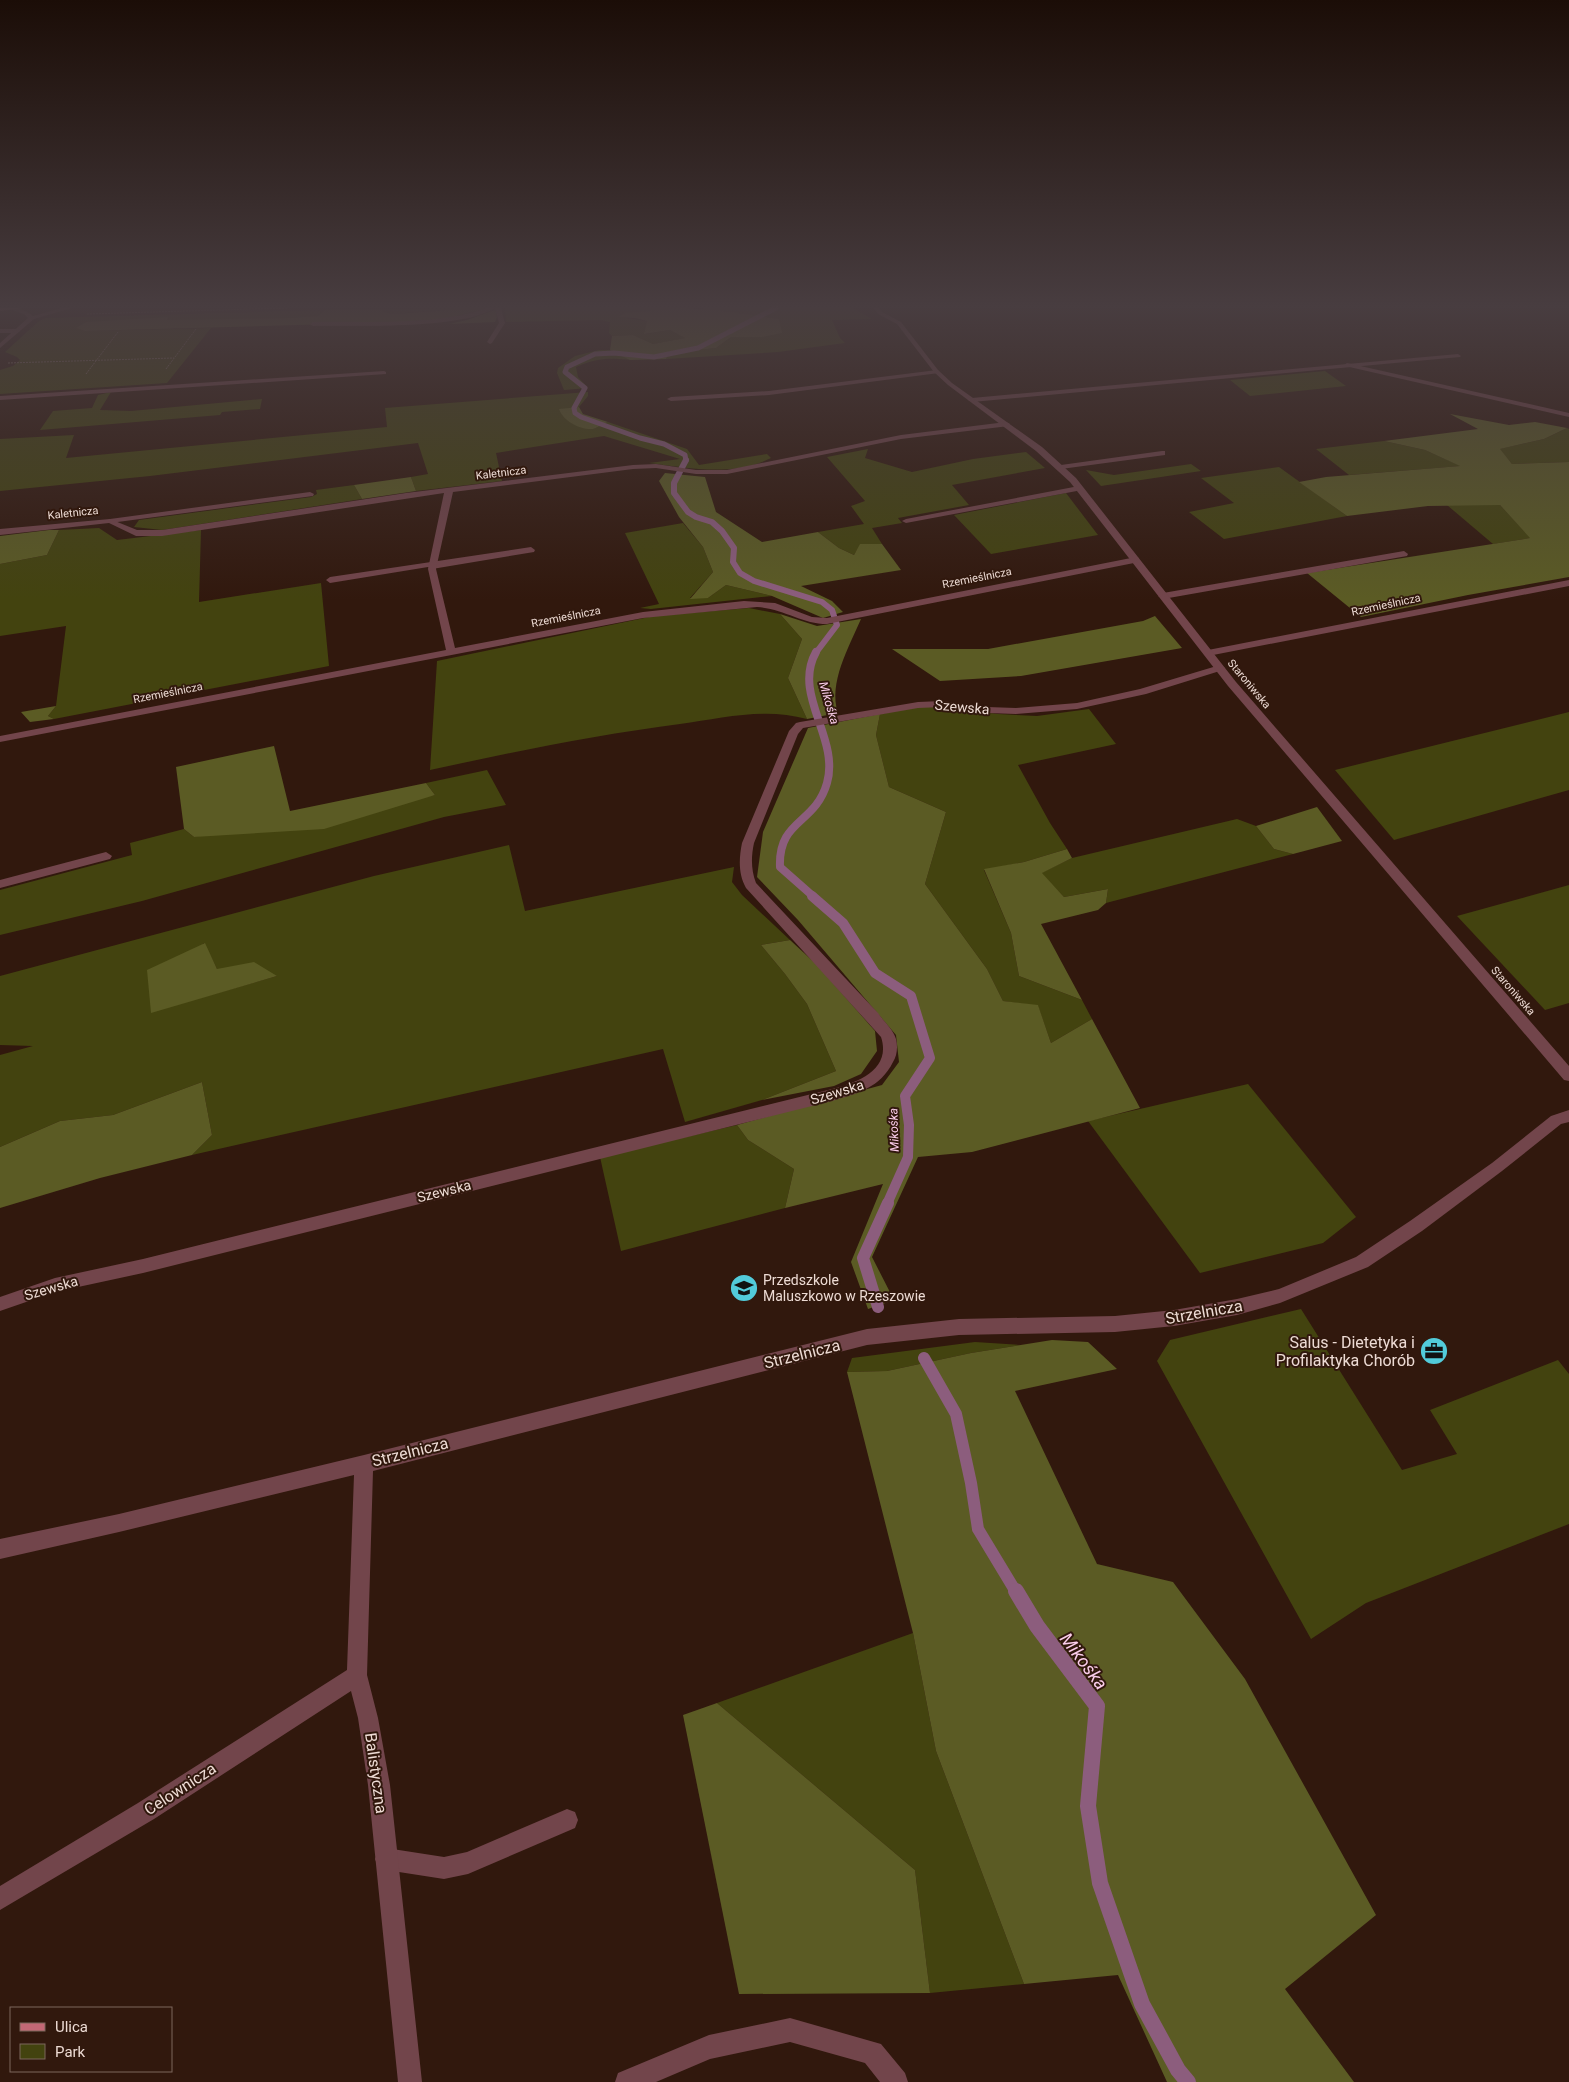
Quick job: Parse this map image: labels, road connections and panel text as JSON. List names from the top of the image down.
{
  "streets": {
    "street": [
      "Kaletnicza",
      "Rzemieślnicza",
      "Staroniwska",
      "Szewska",
      "Strzelnicza",
      "Balistyczna",
      "Celownicza"
    ]
  },
  "crossings": [
    ["Kaletnicza", "Staroniwska"],
    ["Rzemieślnicza", "Staroniwska"],
    ["Staroniwska", "Szewska"],
    ["Strzelnicza", "Balistyczna"],
    ["Balistyczna", "Celownicza"]
  ],
  "water": ["Mikośka"],
  "places": {
    "school or university": ["Przedszkole Maluszkowo w Rzeszowie"],
    "office": ["Salus - Dietetyka i Profilaktyka Chorób"]
  },
  "legend": ["Ulica", "Park"]
}
